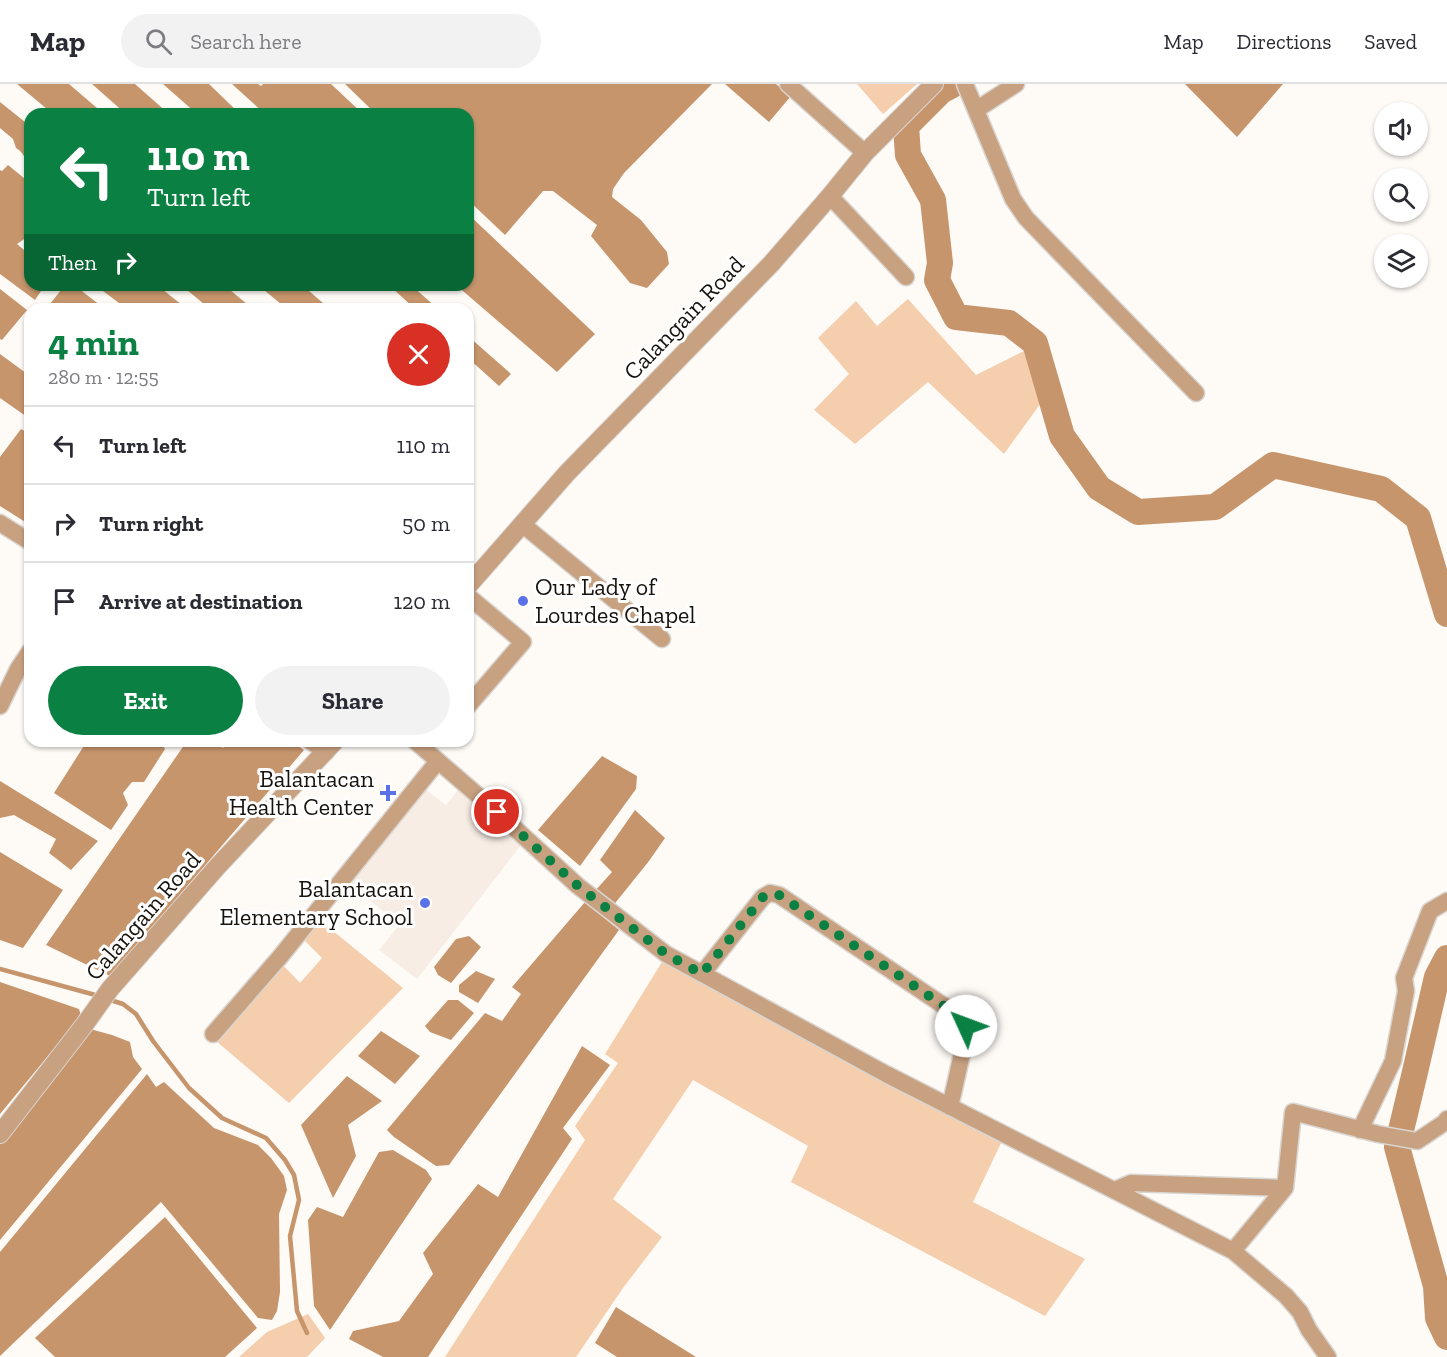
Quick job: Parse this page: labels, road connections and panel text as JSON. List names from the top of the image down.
{
  "streets": {
    "street": ["Calangain Road"]
  },
  "places": {
    "other": ["Our Lady of Lourdes Chapel", "Balantacan Elementary School"],
    "health": ["Balantacan Health Center"]
  },
  "page": {
    "header": "Map",
    "search": "Search here",
    "nav": ["Map", "Directions", "Saved"],
    "turn": ["110 m", "Turn left"],
    "then": "Then",
    "heading": ["4 min", "280 m · 12:55"],
    "list": [
      {
        "name": "Turn left",
        "value": "110 m"
      },
      {
        "name": "Turn right",
        "value": "50 m"
      },
      {
        "name": "Arrive at destination",
        "value": "120 m"
      }
    ],
    "buttons": ["Exit", "Share"]
  }
}
